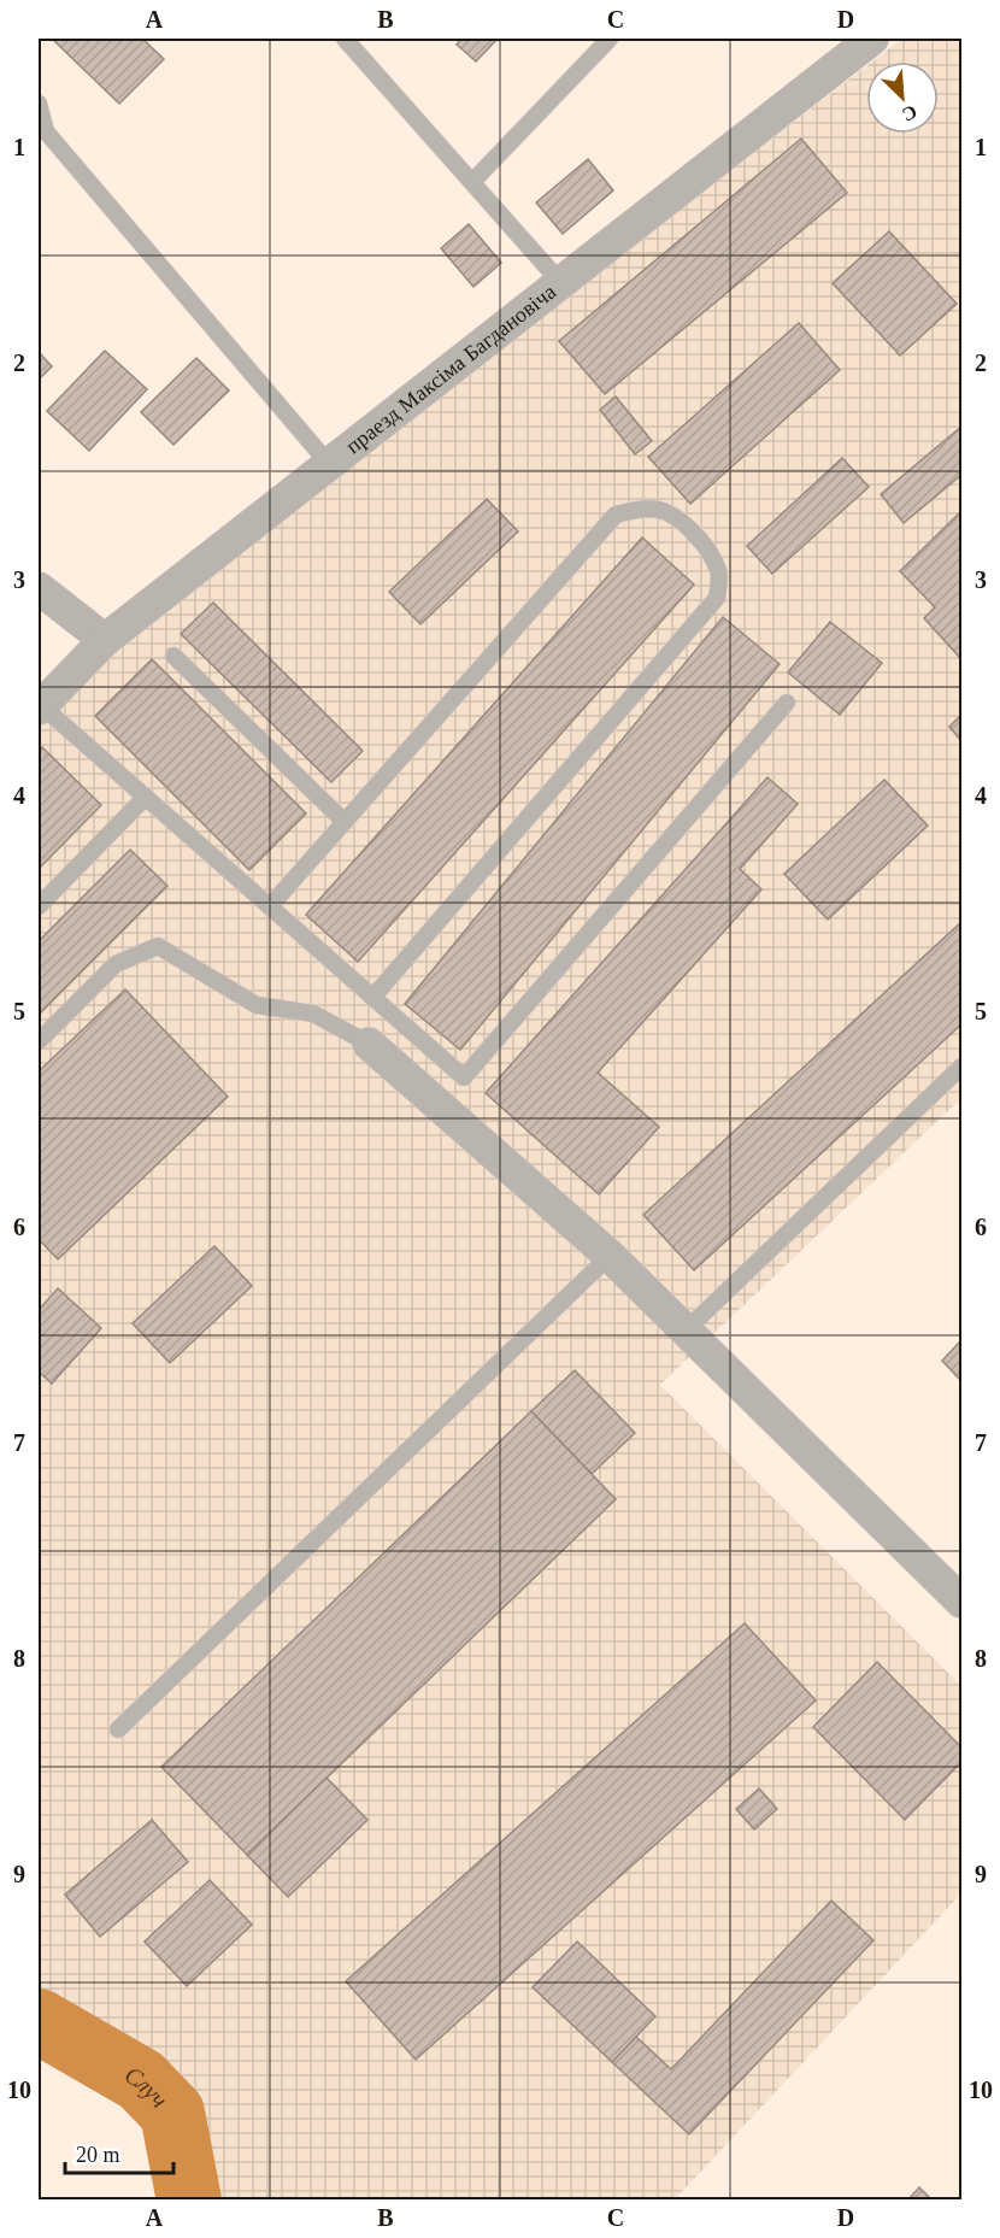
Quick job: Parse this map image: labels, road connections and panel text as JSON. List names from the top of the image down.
{
  "streets": {
    "street": ["праезд Максіма Багдановіча"]
  },
  "water": ["Случ"],
  "scale_bar": "20 m",
  "north": "bottom right",
  "grid": {
    "columns": [
      "A",
      "B",
      "C",
      "D"
    ],
    "rows": [
      "1",
      "2",
      "3",
      "4",
      "5",
      "6",
      "7",
      "8",
      "9",
      "10"
    ]
  }
}
